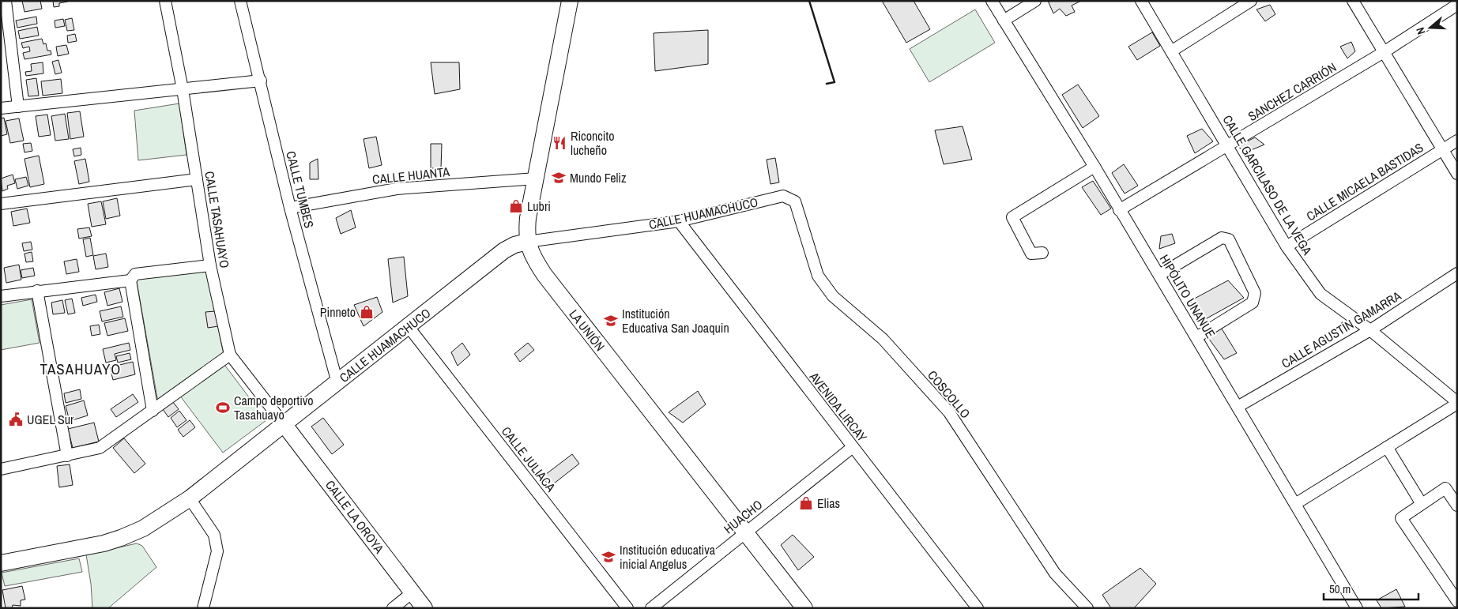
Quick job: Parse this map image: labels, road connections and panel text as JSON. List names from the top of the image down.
{
  "streets": {
    "street": [
      "SANCHEZ CARRIÓN",
      "CALLE HUANTA",
      "CALLE MICAELA BASTIDAS",
      "CALLE GARCILASO DE LA VEGA",
      "CALLE TUMBES",
      "CALLE HUAMACHUCO",
      "CALLE TASAHUAYO",
      "HIPÓLITO UNANUE",
      "CALLE AGUSTÍN GAMARRA",
      "LA UNIÓN",
      "COSCOLLO",
      "AVENIDA LIRCAY",
      "CALLE JULIACA",
      "CALLE LA OROYA",
      "HUACHO"
    ]
  },
  "crossings": [
    ["SANCHEZ CARRIÓN", "CALLE GARCILASO DE LA VEGA"],
    ["SANCHEZ CARRIÓN", "HIPÓLITO UNANUE"],
    ["CALLE HUANTA", "CALLE TUMBES"],
    ["CALLE HUANTA", "LA UNIÓN"],
    ["CALLE MICAELA BASTIDAS", "CALLE GARCILASO DE LA VEGA"],
    ["CALLE GARCILASO DE LA VEGA", "CALLE AGUSTÍN GAMARRA"],
    ["CALLE TUMBES", "CALLE HUAMACHUCO"],
    ["CALLE HUAMACHUCO", "CALLE TASAHUAYO"],
    ["CALLE HUAMACHUCO", "LA UNIÓN"],
    ["CALLE HUAMACHUCO", "COSCOLLO"],
    ["CALLE HUAMACHUCO", "AVENIDA LIRCAY"],
    ["CALLE HUAMACHUCO", "CALLE JULIACA"],
    ["CALLE HUAMACHUCO", "CALLE LA OROYA"],
    ["CALLE TASAHUAYO", "CALLE LA OROYA"],
    ["HIPÓLITO UNANUE", "CALLE AGUSTÍN GAMARRA"],
    ["LA UNIÓN", "HUACHO"],
    ["AVENIDA LIRCAY", "HUACHO"]
  ],
  "districts": ["TASAHUAYO"],
  "places": {
    "restaurant": ["Riconcito lucheño"],
    "school or university": ["Mundo Feliz", "Institución Educativa San Joaquin", "Institución educativa inicial Angelus"],
    "shop": ["Lubri", "Pinneto", "Elias"],
    "sports": ["Campo deportivo Tasahuayo"],
    "public building": ["UGEL Sur"]
  },
  "scale_bar": "50 m",
  "north": "left"
}
